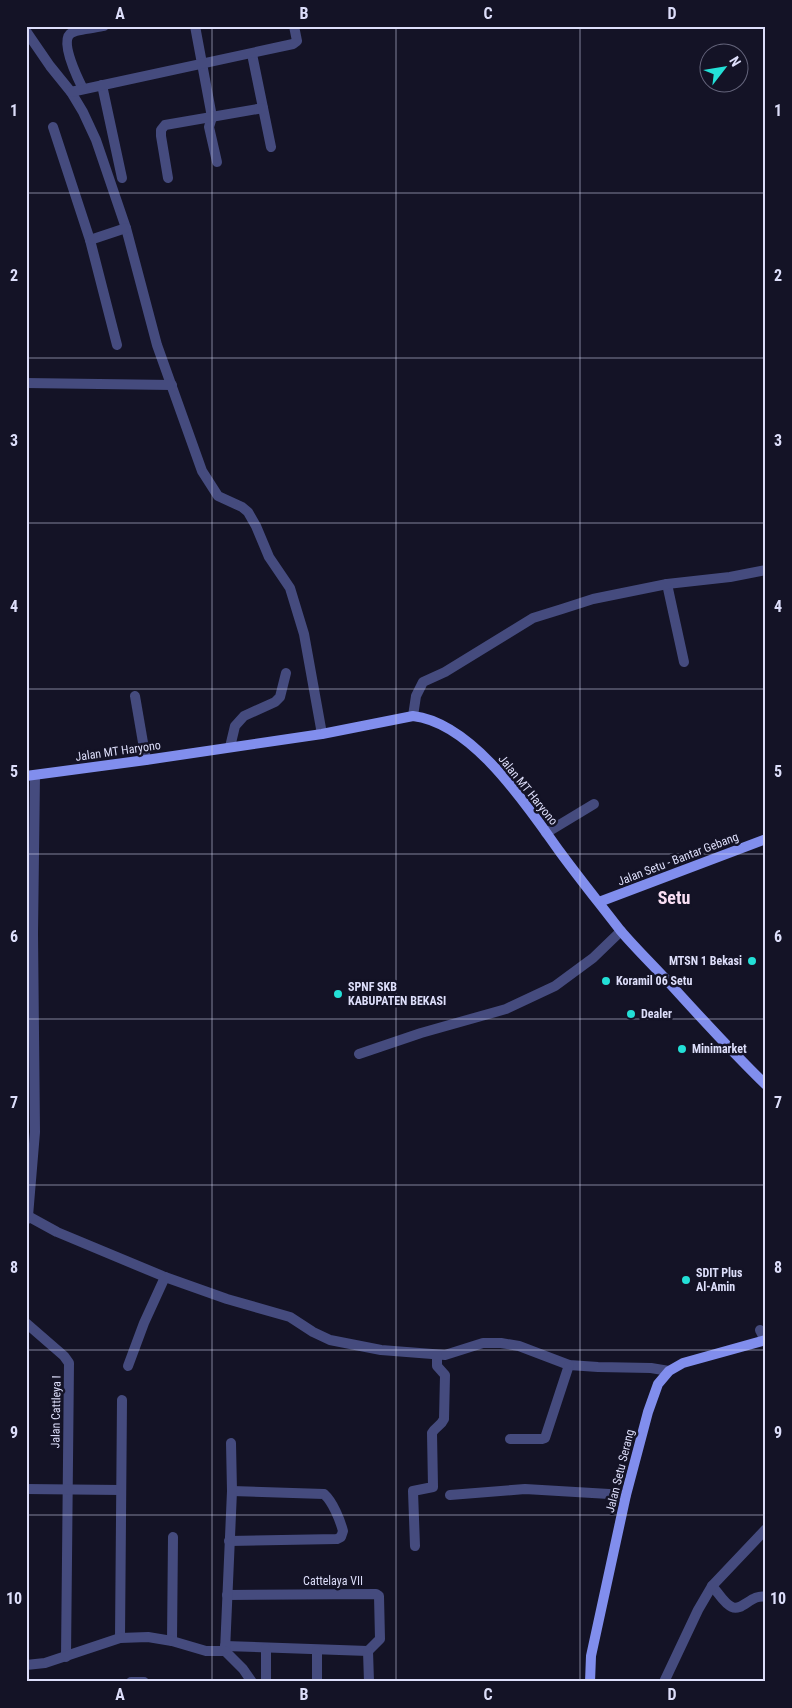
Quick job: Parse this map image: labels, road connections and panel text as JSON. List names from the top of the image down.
{
  "streets": {
    "main road": ["Jalan MT Haryono", "Jalan Setu - Bantar Gebang", "Jalan Setu Serang"],
    "street": ["Jalan Cattleya I", "Cattelaya VII"]
  },
  "crossings": [
    ["Jalan MT Haryono", "Jalan Setu - Bantar Gebang"]
  ],
  "districts": ["Setu"],
  "places": [
    "MTSN 1 Bekasi",
    "Koramil 06 Setu",
    "SPNF SKB KABUPATEN BEKASI",
    "Dealer",
    "Minimarket",
    "SDIT Plus Al-Amin"
  ],
  "north": "top right",
  "grid": {
    "columns": [
      "A",
      "B",
      "C",
      "D"
    ],
    "rows": [
      "1",
      "2",
      "3",
      "4",
      "5",
      "6",
      "7",
      "8",
      "9",
      "10"
    ]
  }
}
